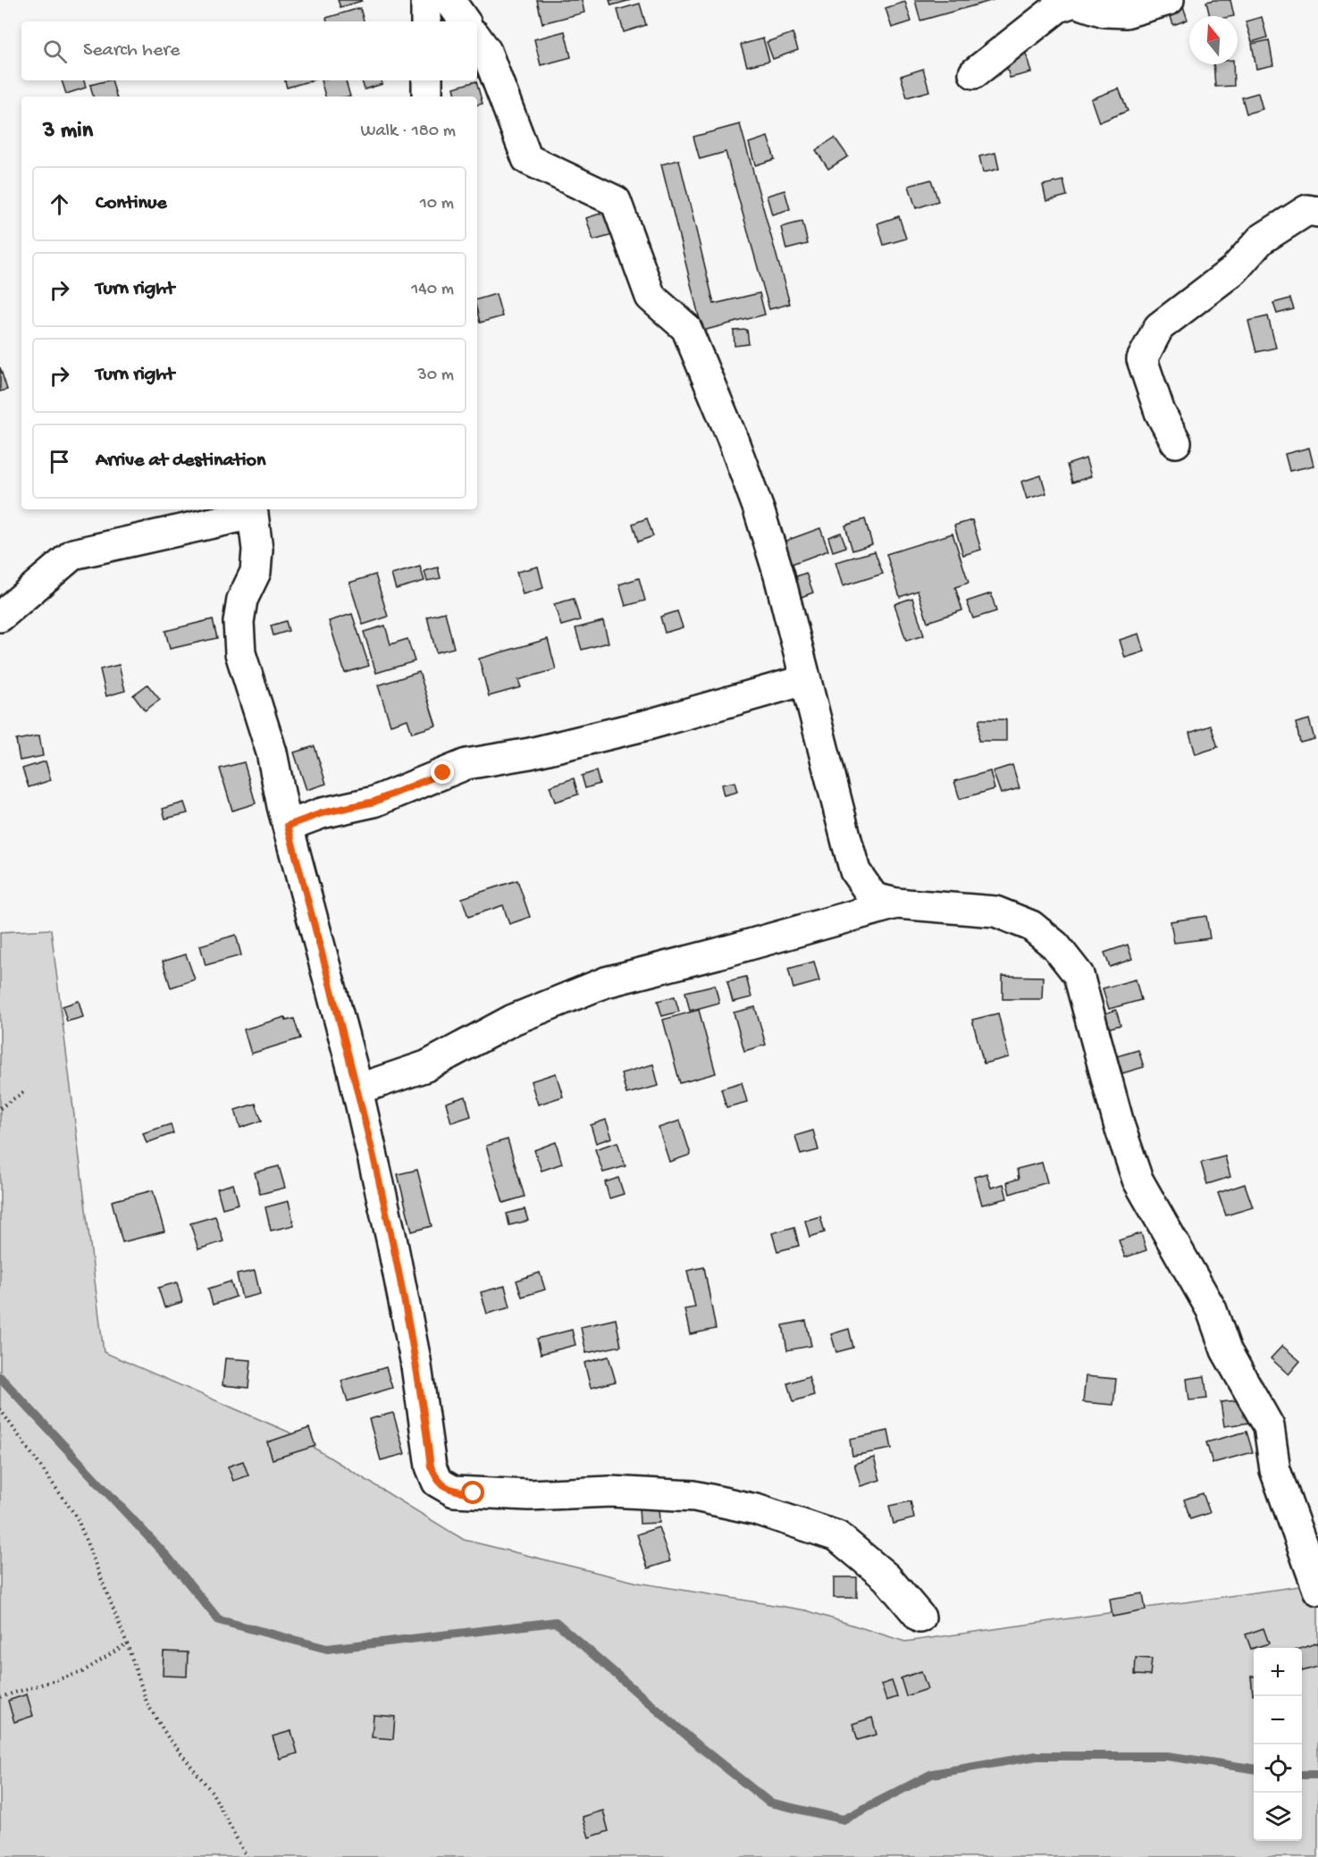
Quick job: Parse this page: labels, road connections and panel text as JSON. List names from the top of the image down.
{
  "north": "top",
  "page": {
    "search": "Search here",
    "heading": ["3 min", "Walk · 180 m"],
    "list": [
      ["Continue", "10 m"],
      ["Turn right", "140 m"],
      ["Turn right", "30 m"],
      "Arrive at destination"
    ],
    "map_buttons": ["+", "−"]
  }
}
